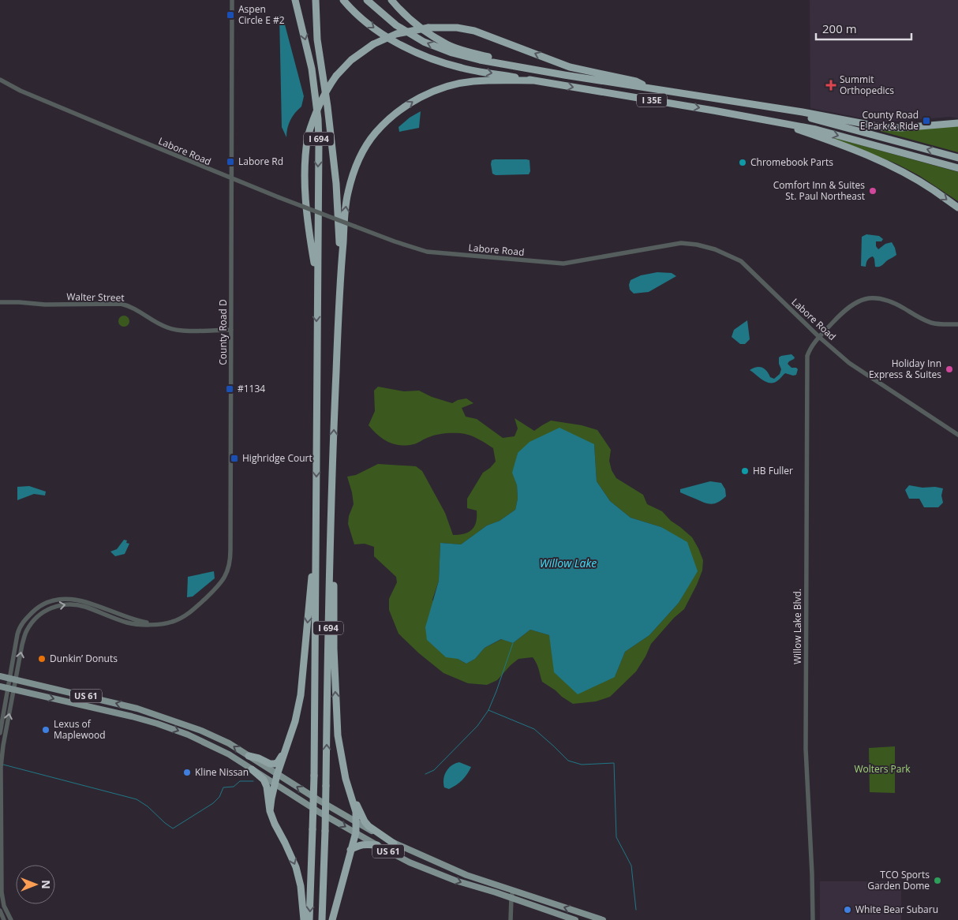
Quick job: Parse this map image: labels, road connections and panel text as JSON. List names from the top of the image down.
{
  "streets": {
    "highway": ["I 35E", "I 694"],
    "main road": ["US 61"],
    "street": [
      "Labore Road",
      "Walter Street",
      "County Road D",
      "Willow Lake Blvd."
    ]
  },
  "crossings": [
    ["Labore Road", "County Road D"],
    ["Labore Road", "Willow Lake Blvd."],
    ["Walter Street", "County Road D"]
  ],
  "water": ["Willow Lake"],
  "parks": ["Wolters Park"],
  "places": {
    "transit": [
      "Aspen Circle E #2",
      "County Road E Park & Ride",
      "Labore Rd",
      "#1134",
      "Highridge Court"
    ],
    "health": ["Summit Orthopedics"],
    "other": [
      "Chromebook Parts",
      "Comfort Inn & Suites St. Paul Northeast",
      "Holiday Inn Express & Suites",
      "HB Fuller",
      "Dunkin’ Donuts",
      "Lexus of Maplewood",
      "Kline Nissan",
      "TCO Sports Garden Dome",
      "White Bear Subaru"
    ]
  },
  "scale_bar": "200 m",
  "north": "right"
}
